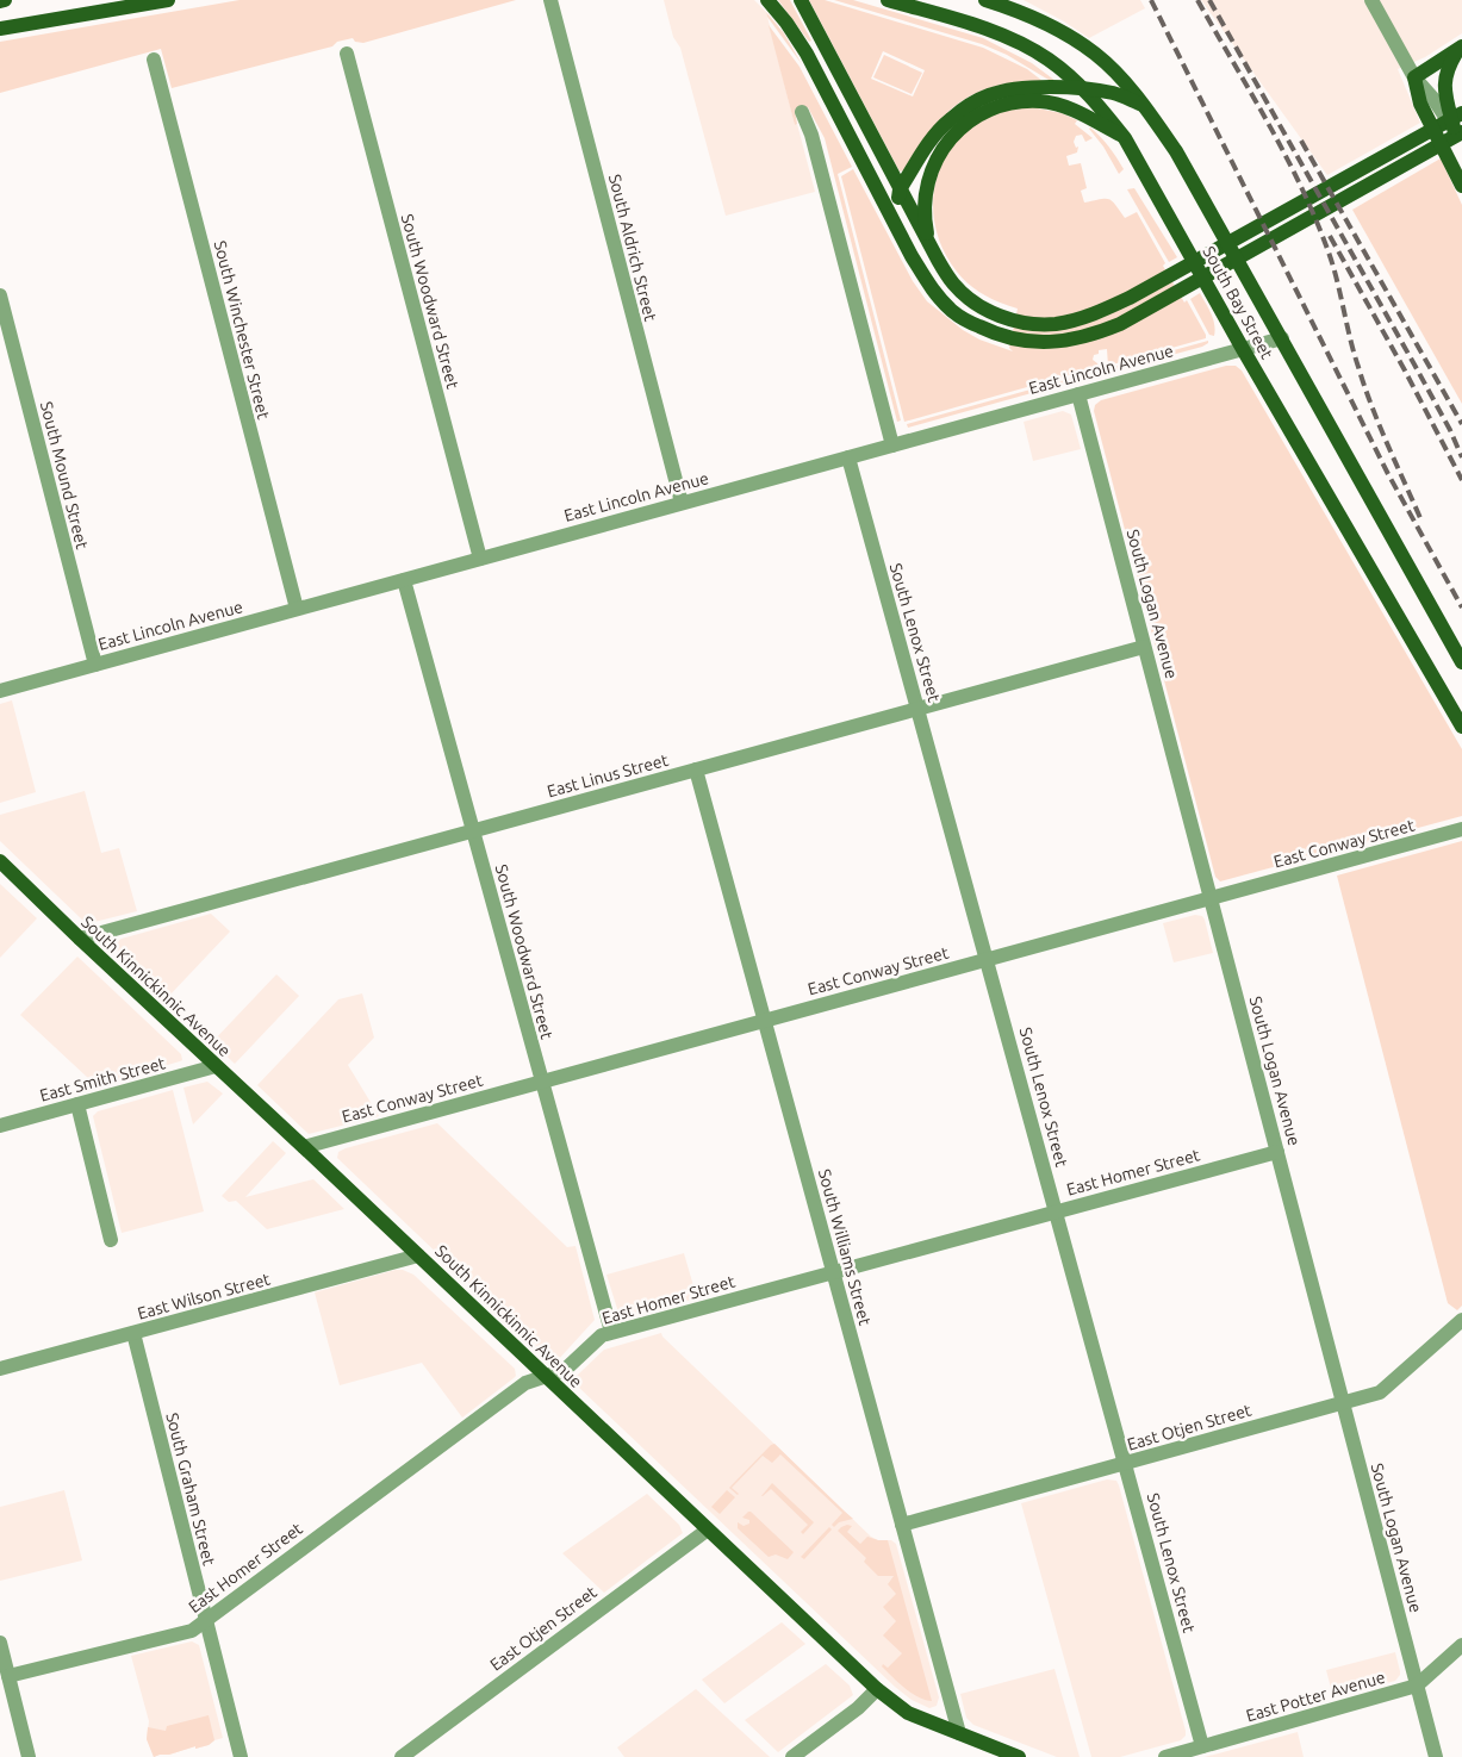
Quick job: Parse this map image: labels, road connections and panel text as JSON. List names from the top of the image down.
{
  "streets": {
    "main road": ["South Bay Street", "South Kinnickinnic Avenue"],
    "street": [
      "South Aldrich Street",
      "South Woodward Street",
      "South Winchester Street",
      "East Lincoln Avenue",
      "South Mound Street",
      "South Logan Avenue",
      "South Lenox Street",
      "East Linus Street",
      "East Conway Street",
      "East Smith Street",
      "East Homer Street",
      "South Williams Street",
      "East Wilson Street",
      "East Otjen Street",
      "South Graham Street",
      "East Potter Avenue"
    ]
  },
  "crossings": [
    ["South Aldrich Street", "East Lincoln Avenue"],
    ["South Woodward Street", "East Lincoln Avenue"],
    ["South Woodward Street", "East Linus Street"],
    ["South Woodward Street", "East Conway Street"],
    ["South Woodward Street", "East Homer Street"],
    ["South Bay Street", "East Lincoln Avenue"],
    ["South Winchester Street", "East Lincoln Avenue"],
    ["East Lincoln Avenue", "South Mound Street"],
    ["East Lincoln Avenue", "South Logan Avenue"],
    ["East Lincoln Avenue", "South Lenox Street"],
    ["South Logan Avenue", "East Linus Street"],
    ["South Logan Avenue", "East Conway Street"],
    ["South Logan Avenue", "East Homer Street"],
    ["South Logan Avenue", "East Otjen Street"],
    ["South Logan Avenue", "East Potter Avenue"],
    ["South Lenox Street", "East Linus Street"],
    ["South Lenox Street", "East Conway Street"],
    ["South Lenox Street", "East Homer Street"],
    ["South Lenox Street", "East Otjen Street"],
    ["South Lenox Street", "East Potter Avenue"],
    ["East Linus Street", "South Kinnickinnic Avenue"],
    ["East Linus Street", "South Williams Street"],
    ["East Conway Street", "South Kinnickinnic Avenue"],
    ["East Conway Street", "South Williams Street"],
    ["South Kinnickinnic Avenue", "East Smith Street"],
    ["South Kinnickinnic Avenue", "East Homer Street"],
    ["South Kinnickinnic Avenue", "South Williams Street"],
    ["South Kinnickinnic Avenue", "East Wilson Street"],
    ["South Kinnickinnic Avenue", "East Otjen Street"],
    ["East Homer Street", "South Williams Street"],
    ["East Homer Street", "South Graham Street"],
    ["South Williams Street", "East Otjen Street"],
    ["East Wilson Street", "South Graham Street"]
  ]
}
